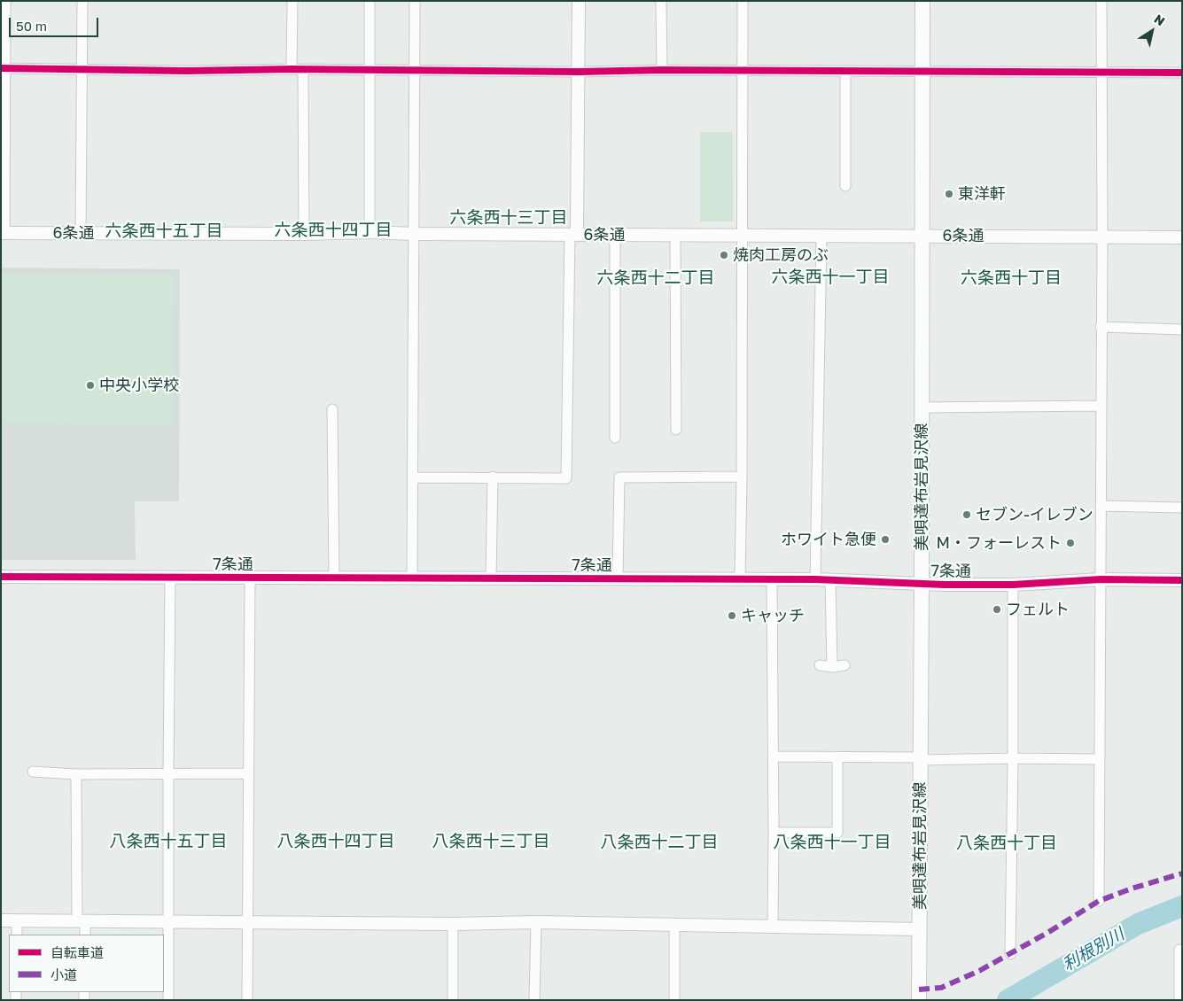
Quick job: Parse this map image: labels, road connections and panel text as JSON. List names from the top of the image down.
{
  "streets": {
    "main road": ["美唄達布岩見沢線"],
    "street": ["6条通", "7条通"]
  },
  "crossings": [
    ["6条通", "美唄達布岩見沢線"],
    ["美唄達布岩見沢線", "7条通"]
  ],
  "districts": [
    "六条西十三丁目",
    "六条西十四丁目",
    "六条西十五丁目",
    "六条西十一丁目",
    "六条西十二丁目",
    "六条西十丁目",
    "八条西十五丁目",
    "八条西十四丁目",
    "八条西十三丁目",
    "八条西十二丁目",
    "八条西十一丁目",
    "八条西十丁目"
  ],
  "water": ["利根別川"],
  "places": [
    "東洋軒",
    "焼肉工房のぶ",
    "中央小学校",
    "セブン-イレブン",
    "ホワイト急便",
    "M・フォーレスト",
    "フェルト",
    "キャッチ"
  ],
  "legend": ["自転車道", "小道"],
  "scale_bar": "50 m",
  "north": "top right"
}
